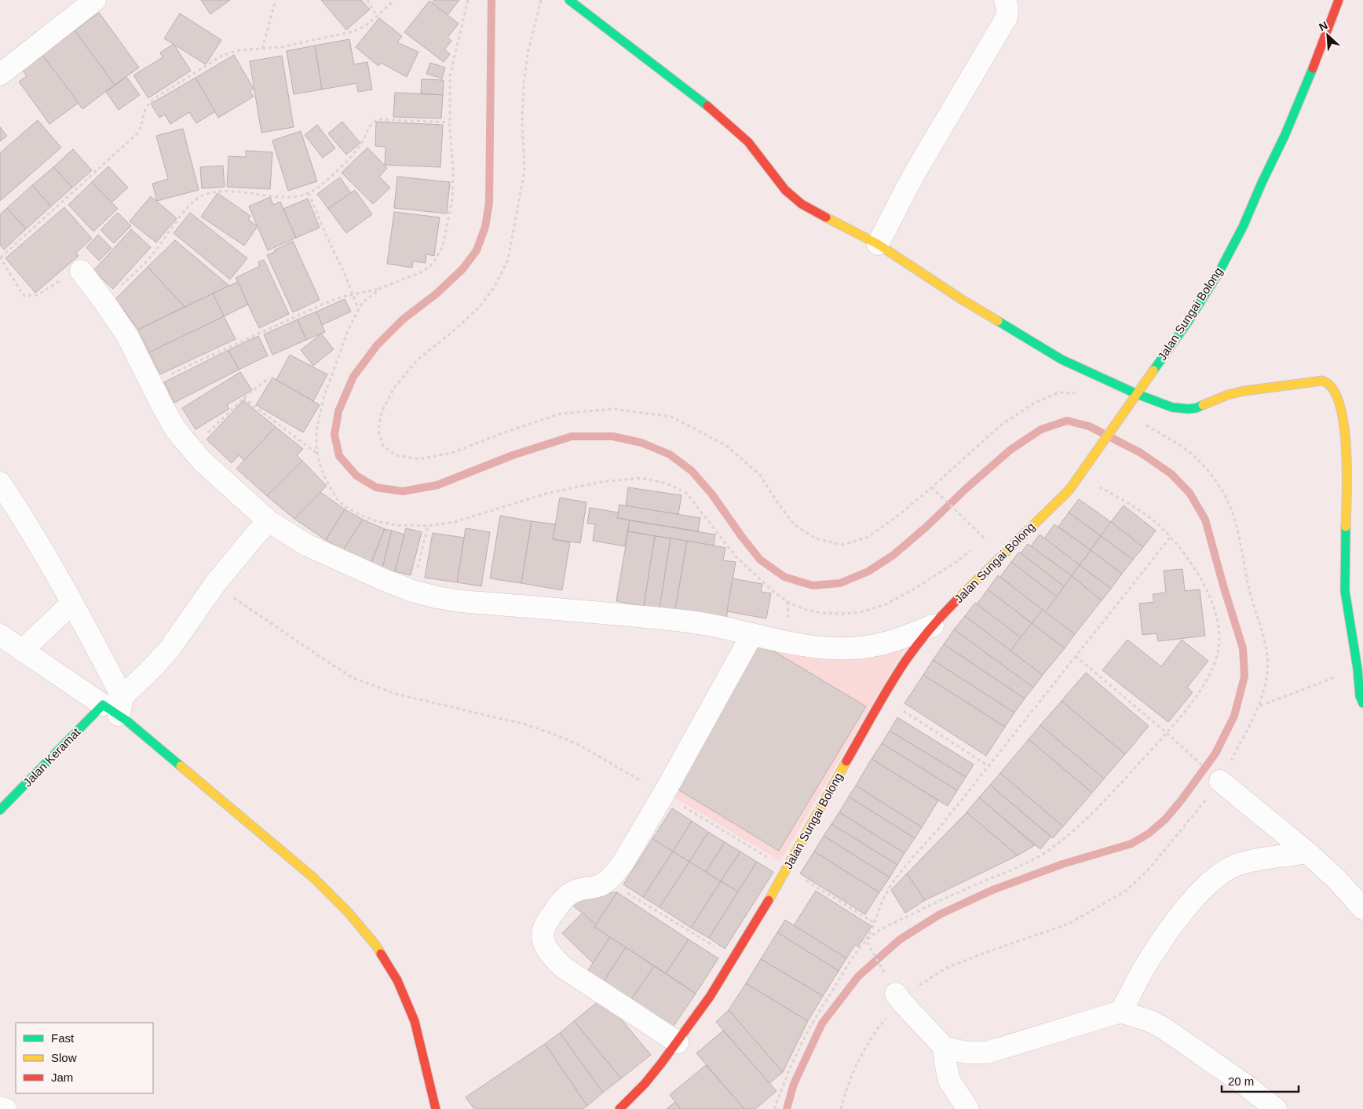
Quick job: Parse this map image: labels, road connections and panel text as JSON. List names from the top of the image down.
{
  "streets": {
    "street": ["Jalan Sungai Bolong", "Jalan Keramat"]
  },
  "legend": ["Fast", "Slow", "Jam"],
  "scale_bar": "20 m",
  "north": "top left"
}
